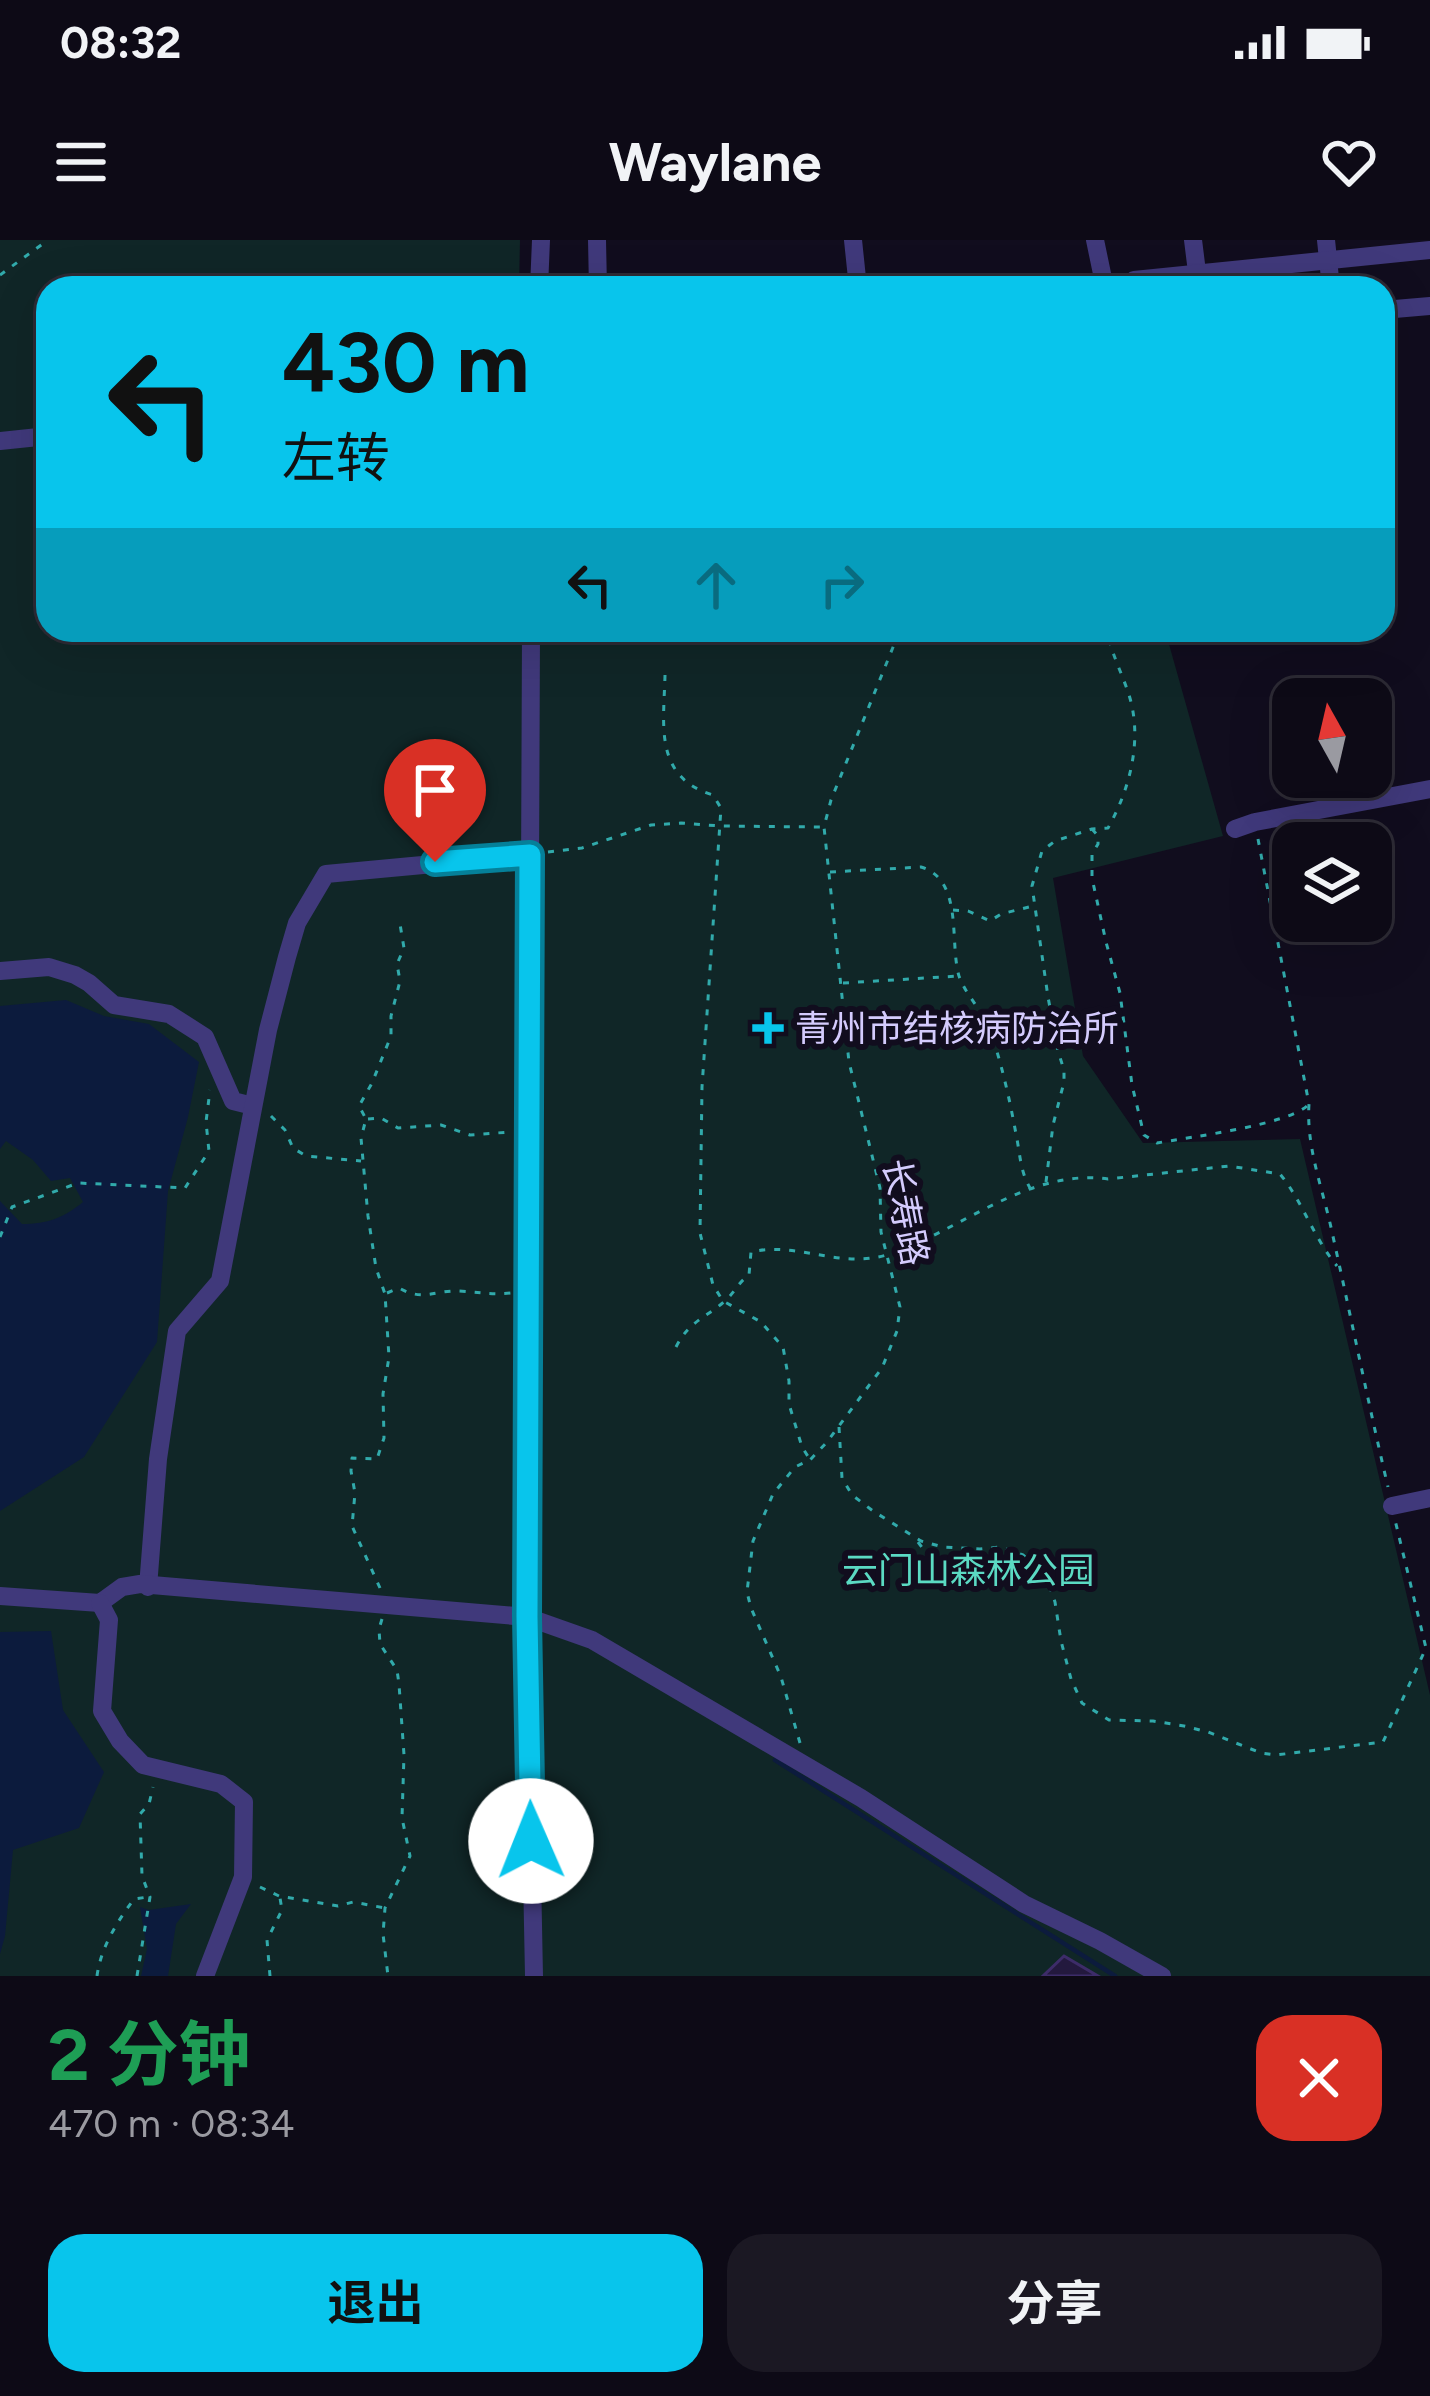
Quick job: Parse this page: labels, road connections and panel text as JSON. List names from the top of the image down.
{
  "streets": {
    "path": ["长寿路"]
  },
  "parks": ["云门山森林公园"],
  "places": {
    "health": ["青州市结核病防治所"]
  },
  "north": "top",
  "page": {
    "status": "08:32",
    "header": "Waylane",
    "turn": ["430 m", "左转"],
    "heading": ["2 分钟", "470 m · 08:34"],
    "buttons": ["退出", "分享"]
  }
}
